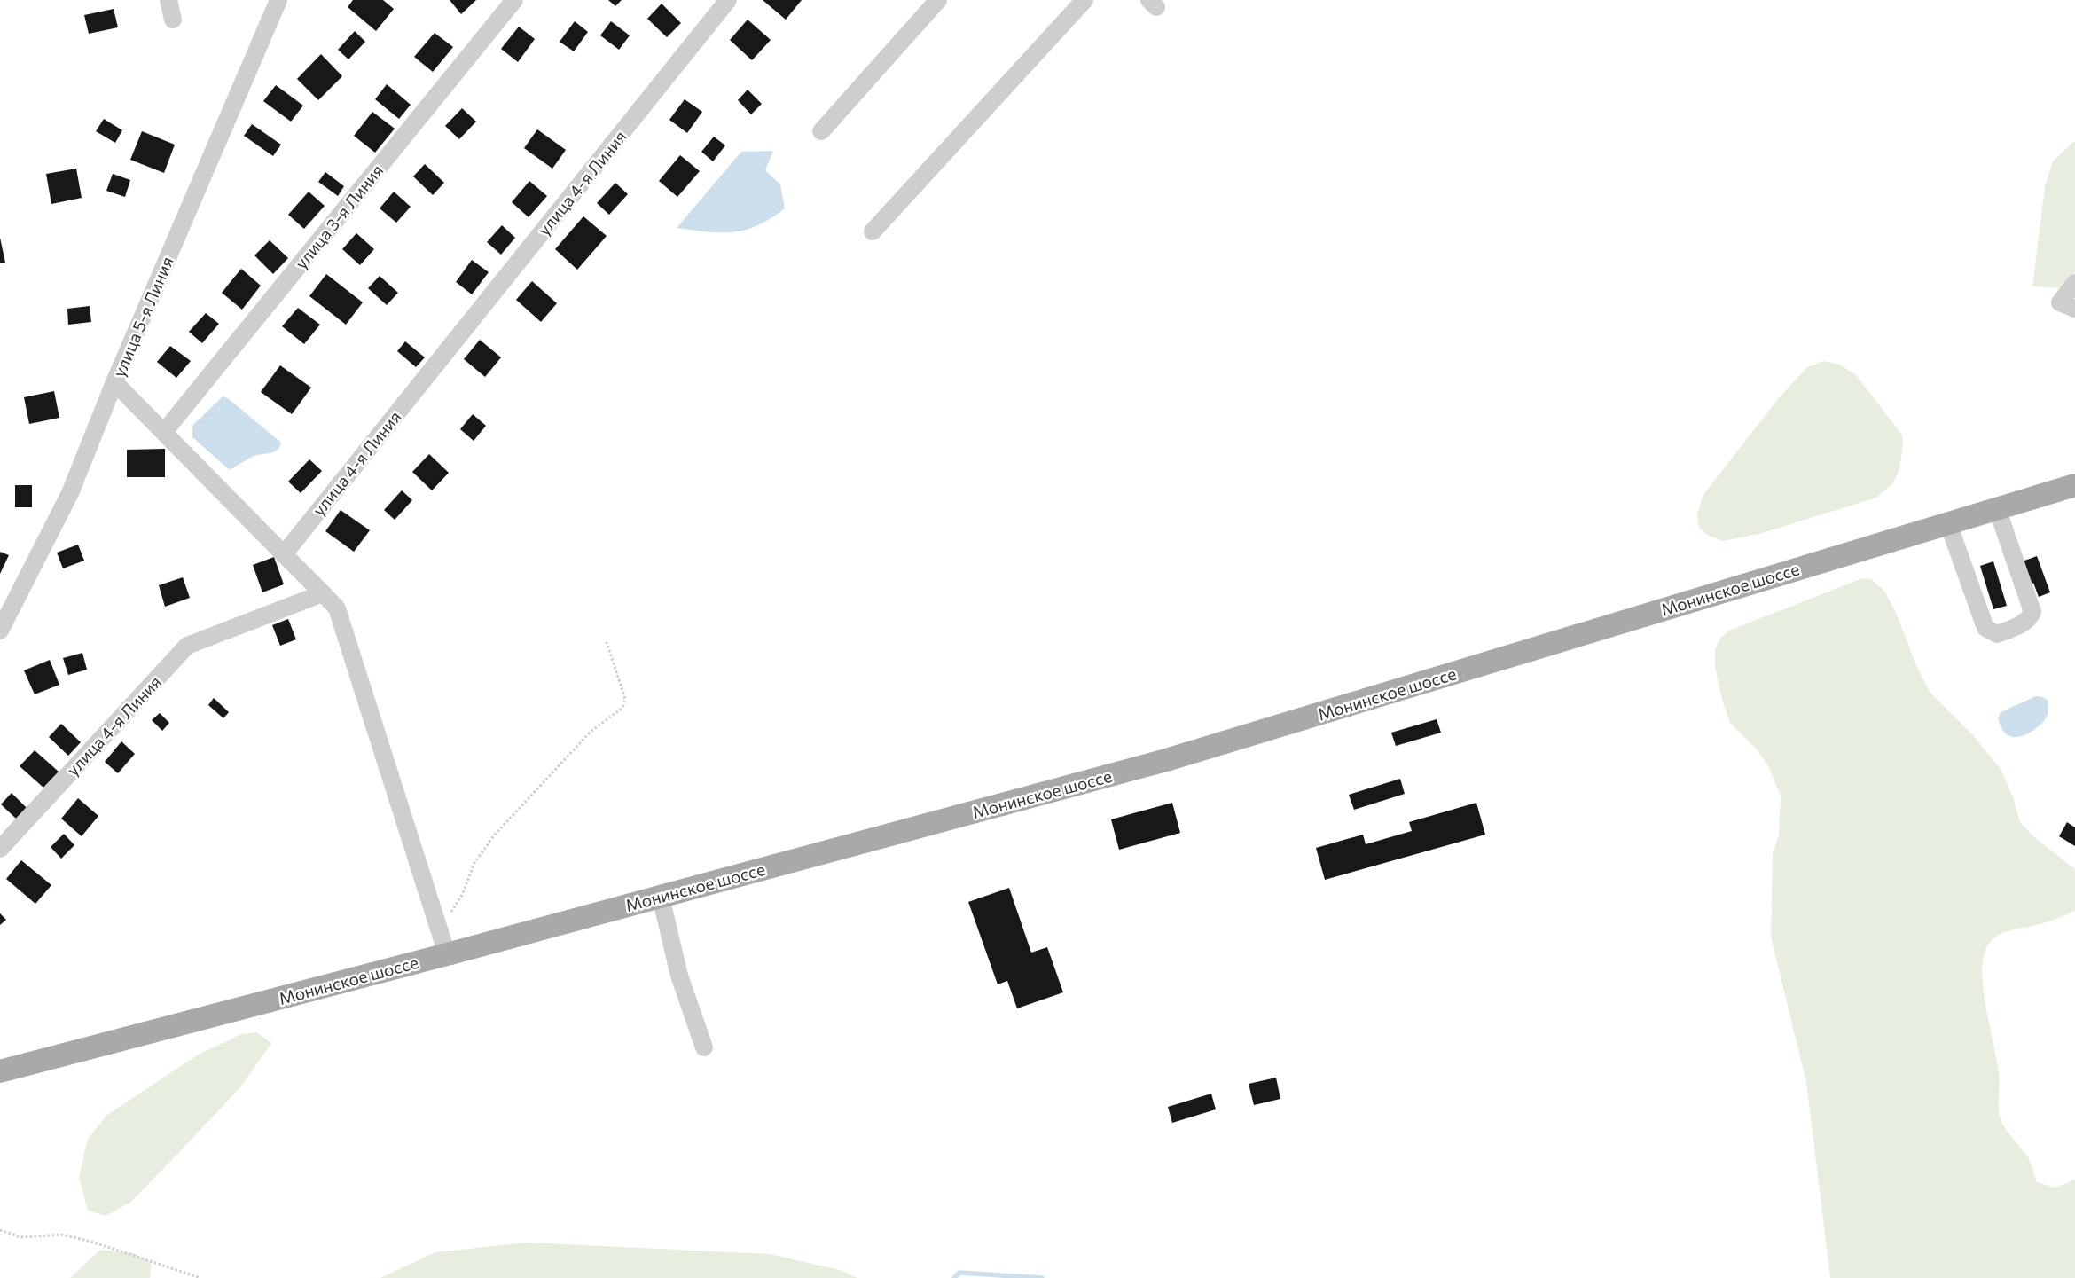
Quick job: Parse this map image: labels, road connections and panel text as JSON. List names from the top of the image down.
{
  "streets": {
    "main road": ["Монинское шоссе"],
    "street": ["улица 4-я Линия", "улица 3-я Линия", "улица 5-я Линия"]
  }
}
